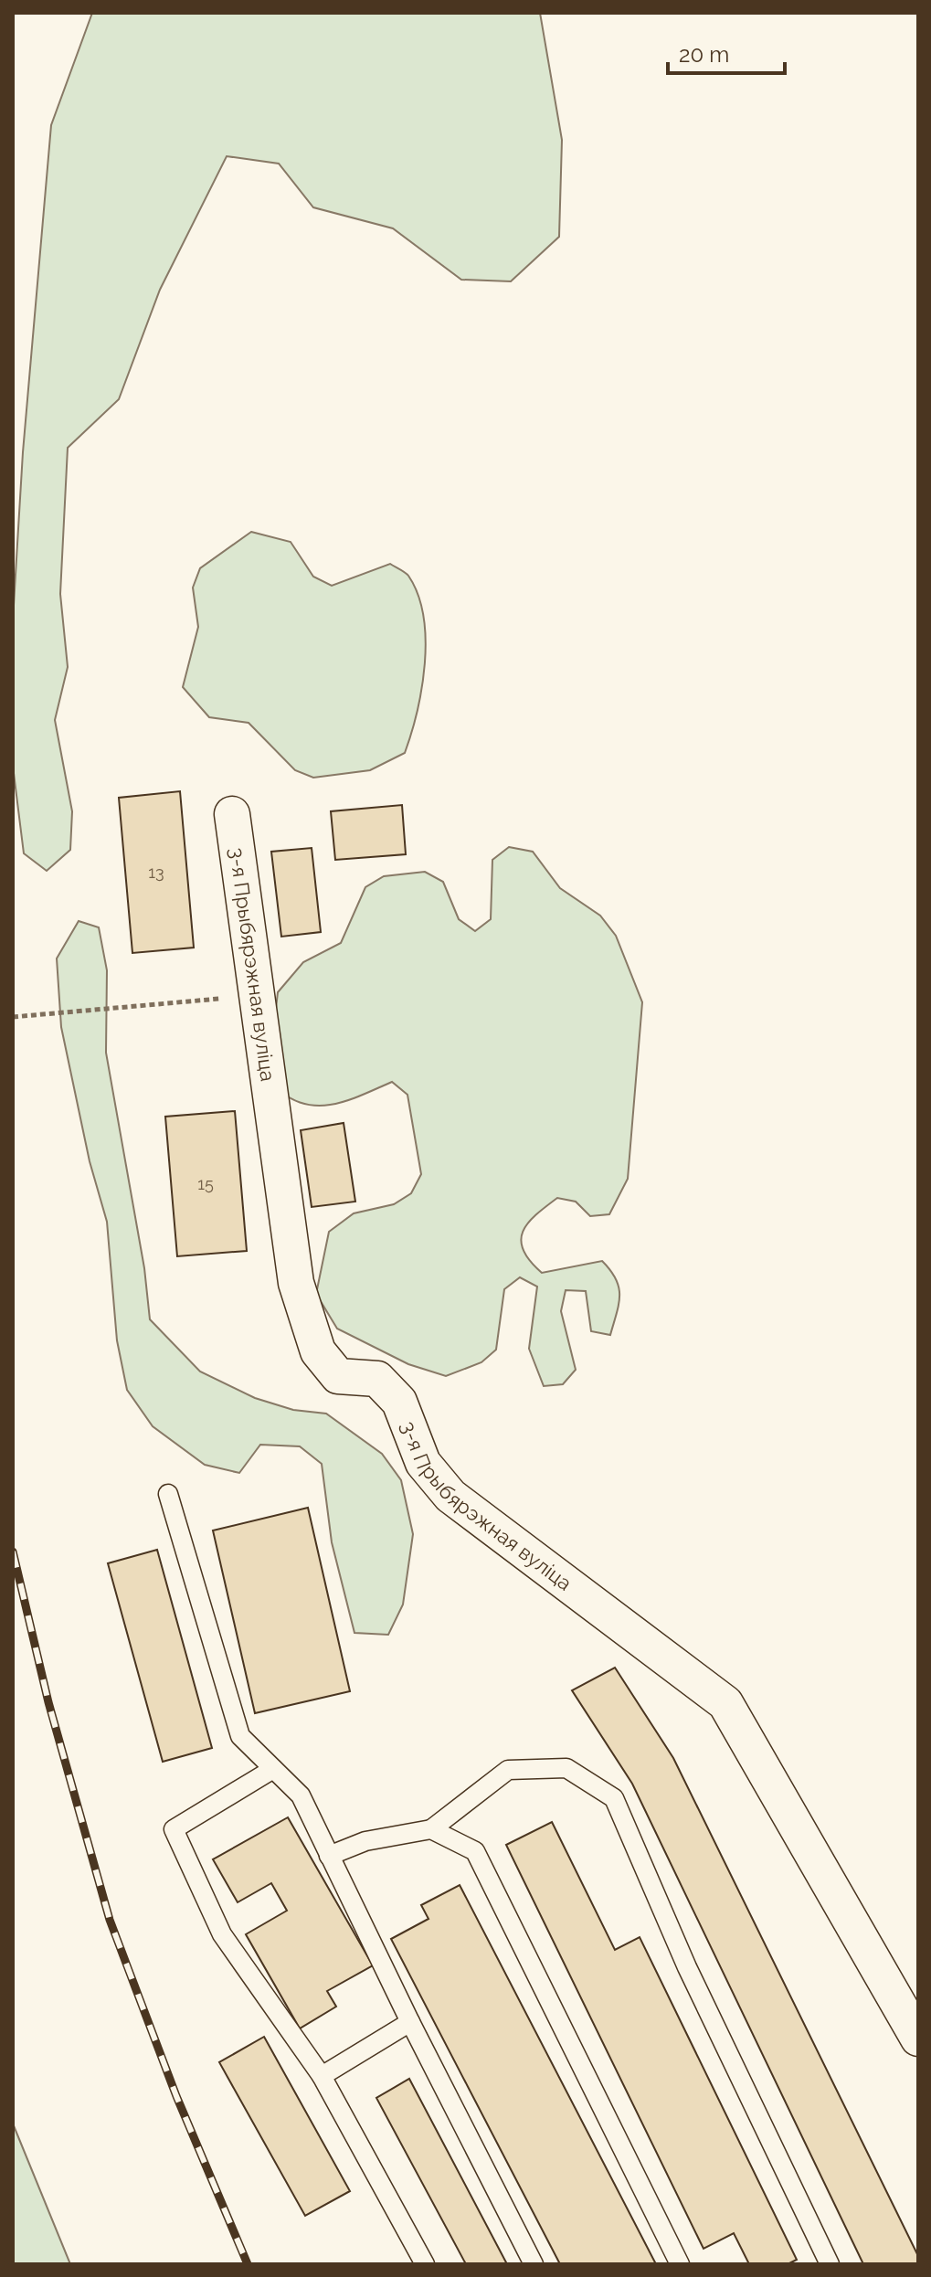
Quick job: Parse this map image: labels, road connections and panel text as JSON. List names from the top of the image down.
{
  "streets": {
    "street": ["3-я Прыбярэжная вуліца"]
  },
  "house_numbers": ["13", "15"],
  "scale_bar": "20 m"
}
